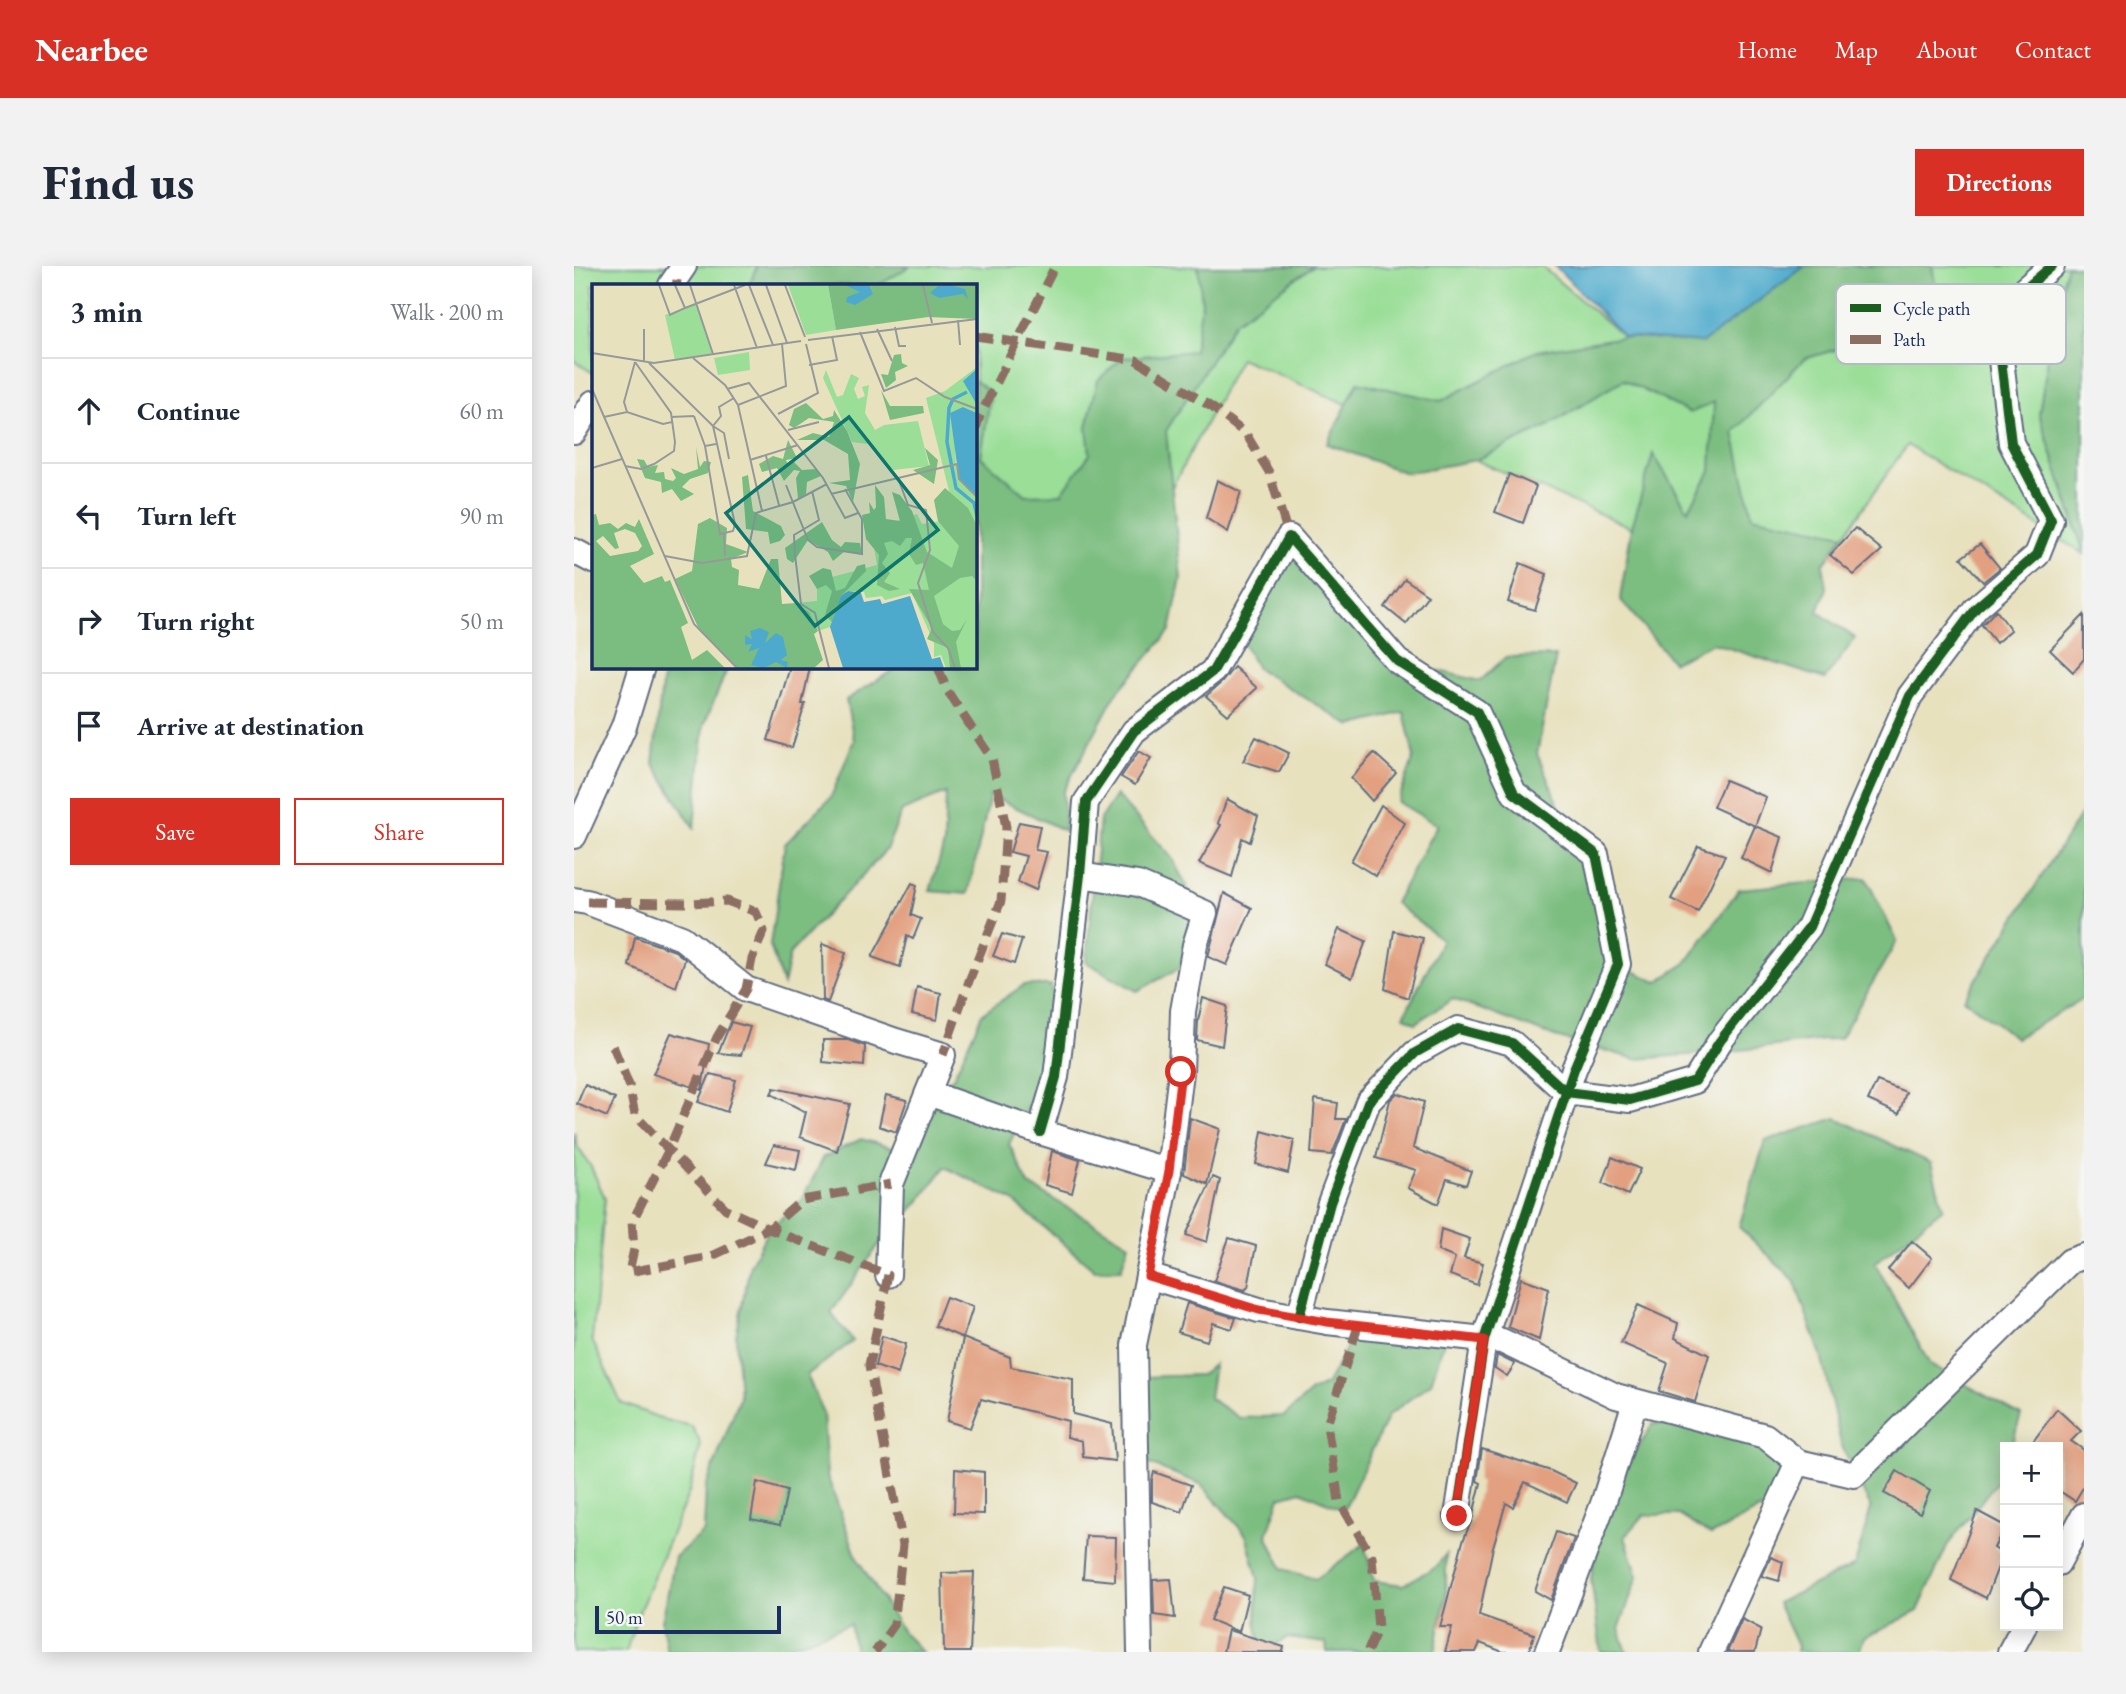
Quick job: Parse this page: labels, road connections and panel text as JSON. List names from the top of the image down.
{
  "legend": ["Cycle path", "Path"],
  "scale_bar": "50 m",
  "page": {
    "header": "Nearbee",
    "nav": [
      "Home",
      "Map",
      "About",
      "Contact"
    ],
    "buttons": [
      "Directions",
      ["Save", "Share"]
    ],
    "title": "Find us",
    "heading": ["3 min", "Walk · 200 m"],
    "list": [
      ["Continue", "60 m"],
      ["Turn left", "90 m"],
      ["Turn right", "50 m"],
      "Arrive at destination"
    ],
    "map_buttons": ["+", "−"],
    "scale": "50 m"
  }
}
